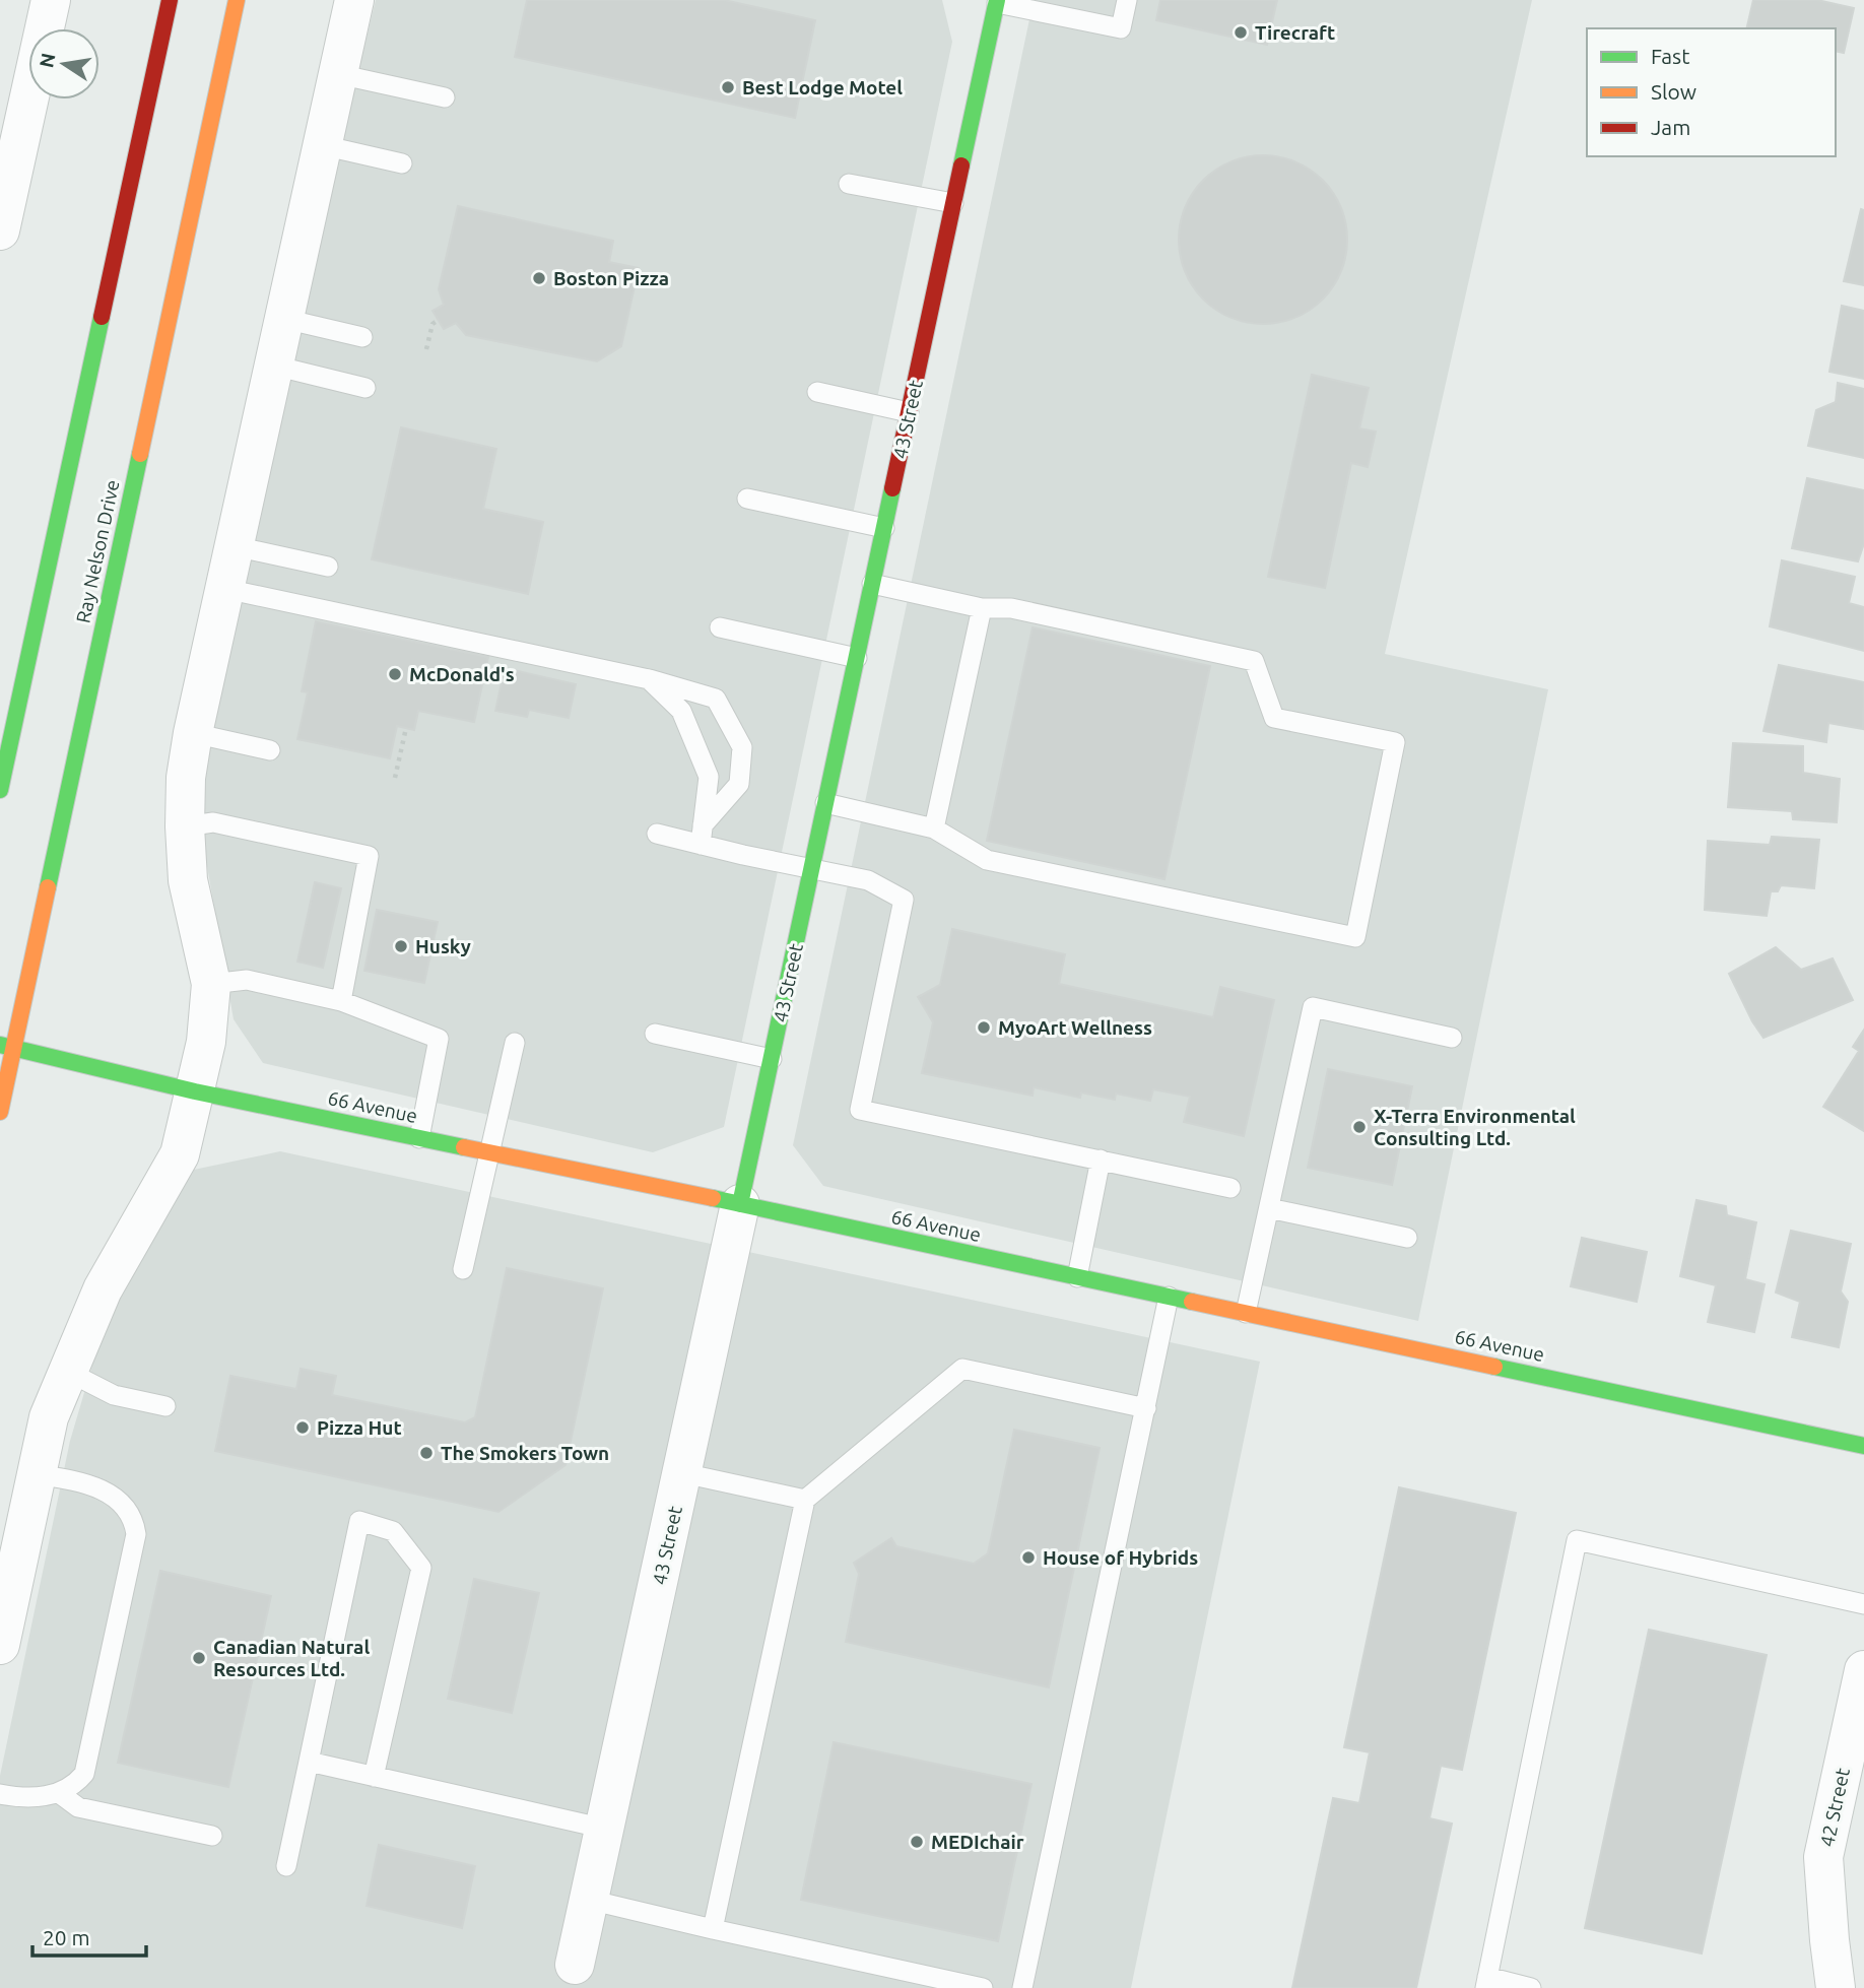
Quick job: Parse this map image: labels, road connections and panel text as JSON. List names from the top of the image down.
{
  "streets": {
    "main road": ["43 Street", "Ray Nelson Drive", "66 Avenue"],
    "street": ["42 Street"]
  },
  "crossings": [
    ["43 Street", "66 Avenue"],
    ["Ray Nelson Drive", "66 Avenue"]
  ],
  "places": [
    "Tirecraft",
    "Best Lodge Motel",
    "Boston Pizza",
    "McDonald's",
    "Husky",
    "MyoArt Wellness",
    "X-Terra Environmental Consulting Ltd.",
    "Pizza Hut",
    "The Smokers Town",
    "House of Hybrids",
    "Canadian Natural Resources Ltd.",
    "MEDIchair"
  ],
  "legend": ["Fast", "Slow", "Jam"],
  "scale_bar": "20 m",
  "north": "left"
}
